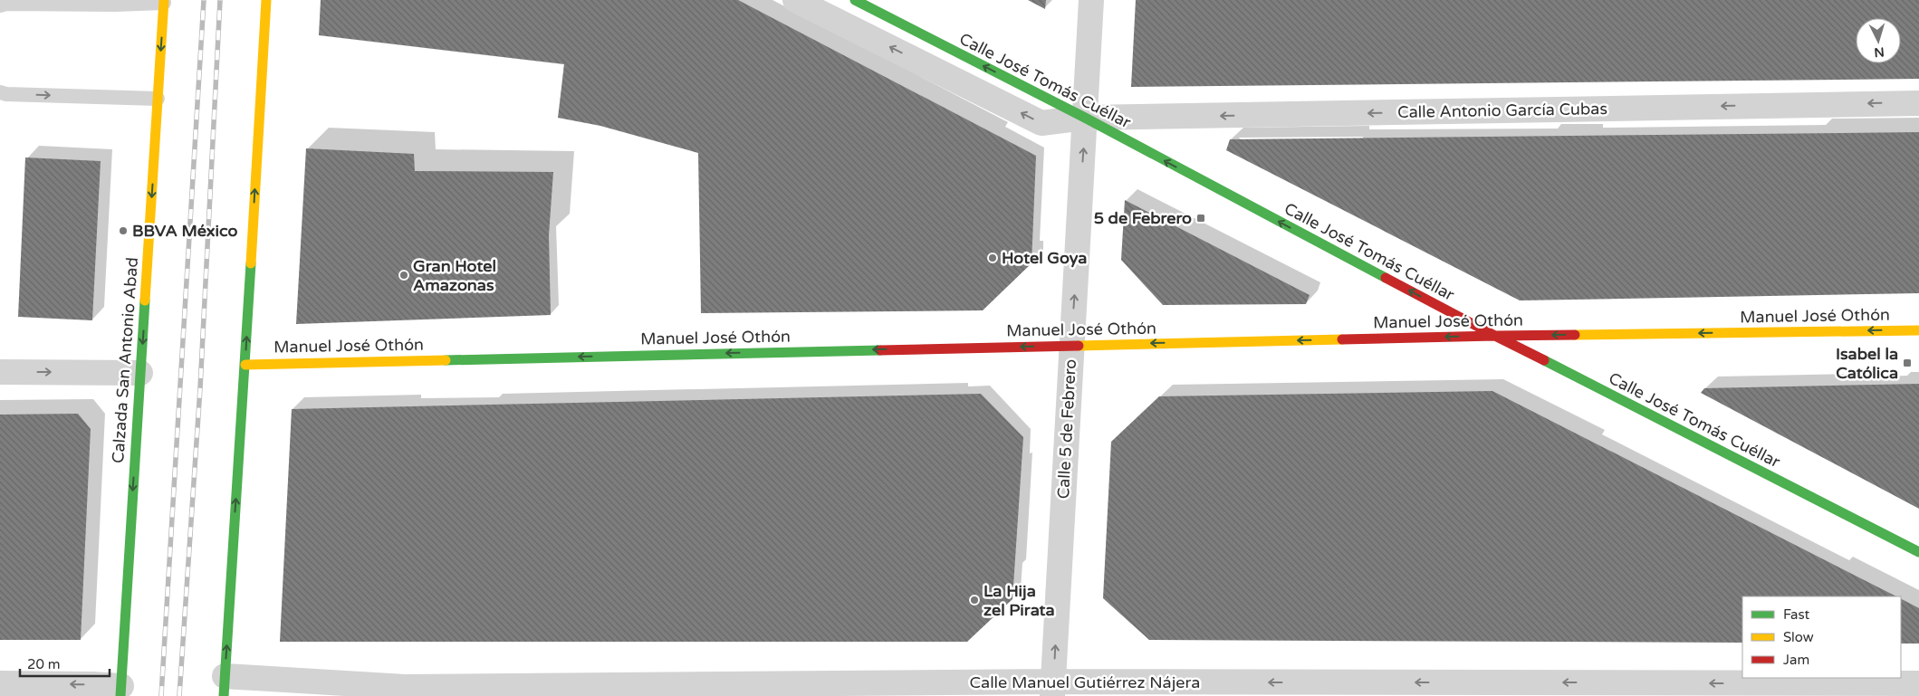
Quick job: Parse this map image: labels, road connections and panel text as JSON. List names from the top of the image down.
{
  "streets": {
    "main road": ["Calle José Tomás Cuéllar", "Manuel José Othón", "Calzada San Antonio Abad"],
    "street": ["Calle Antonio García Cubas", "Calle 5 de Febrero", "Calle Manuel Gutiérrez Nájera"]
  },
  "crossings": [
    ["Calle José Tomás Cuéllar", "Calle Antonio García Cubas"],
    ["Calle José Tomás Cuéllar", "Manuel José Othón"],
    ["Calle José Tomás Cuéllar", "Calle 5 de Febrero"],
    ["Calle Antonio García Cubas", "Calle 5 de Febrero"],
    ["Manuel José Othón", "Calle 5 de Febrero"],
    ["Calle 5 de Febrero", "Calle Manuel Gutiérrez Nájera"]
  ],
  "one_way": [
    "Calle José Tomás Cuéllar",
    "Calle Antonio García Cubas",
    "Manuel José Othón",
    "Calzada San Antonio Abad",
    "Calle 5 de Febrero",
    "Calle Manuel Gutiérrez Nájera"
  ],
  "places": {
    "transit": ["5 de Febrero", "Isabel la Católica"],
    "other": [
      "BBVA México",
      "Hotel Goya",
      "Gran Hotel Amazonas",
      "La Hija zel Pirata"
    ]
  },
  "legend": ["Fast", "Slow", "Jam"],
  "scale_bar": "20 m",
  "north": "bottom"
}
